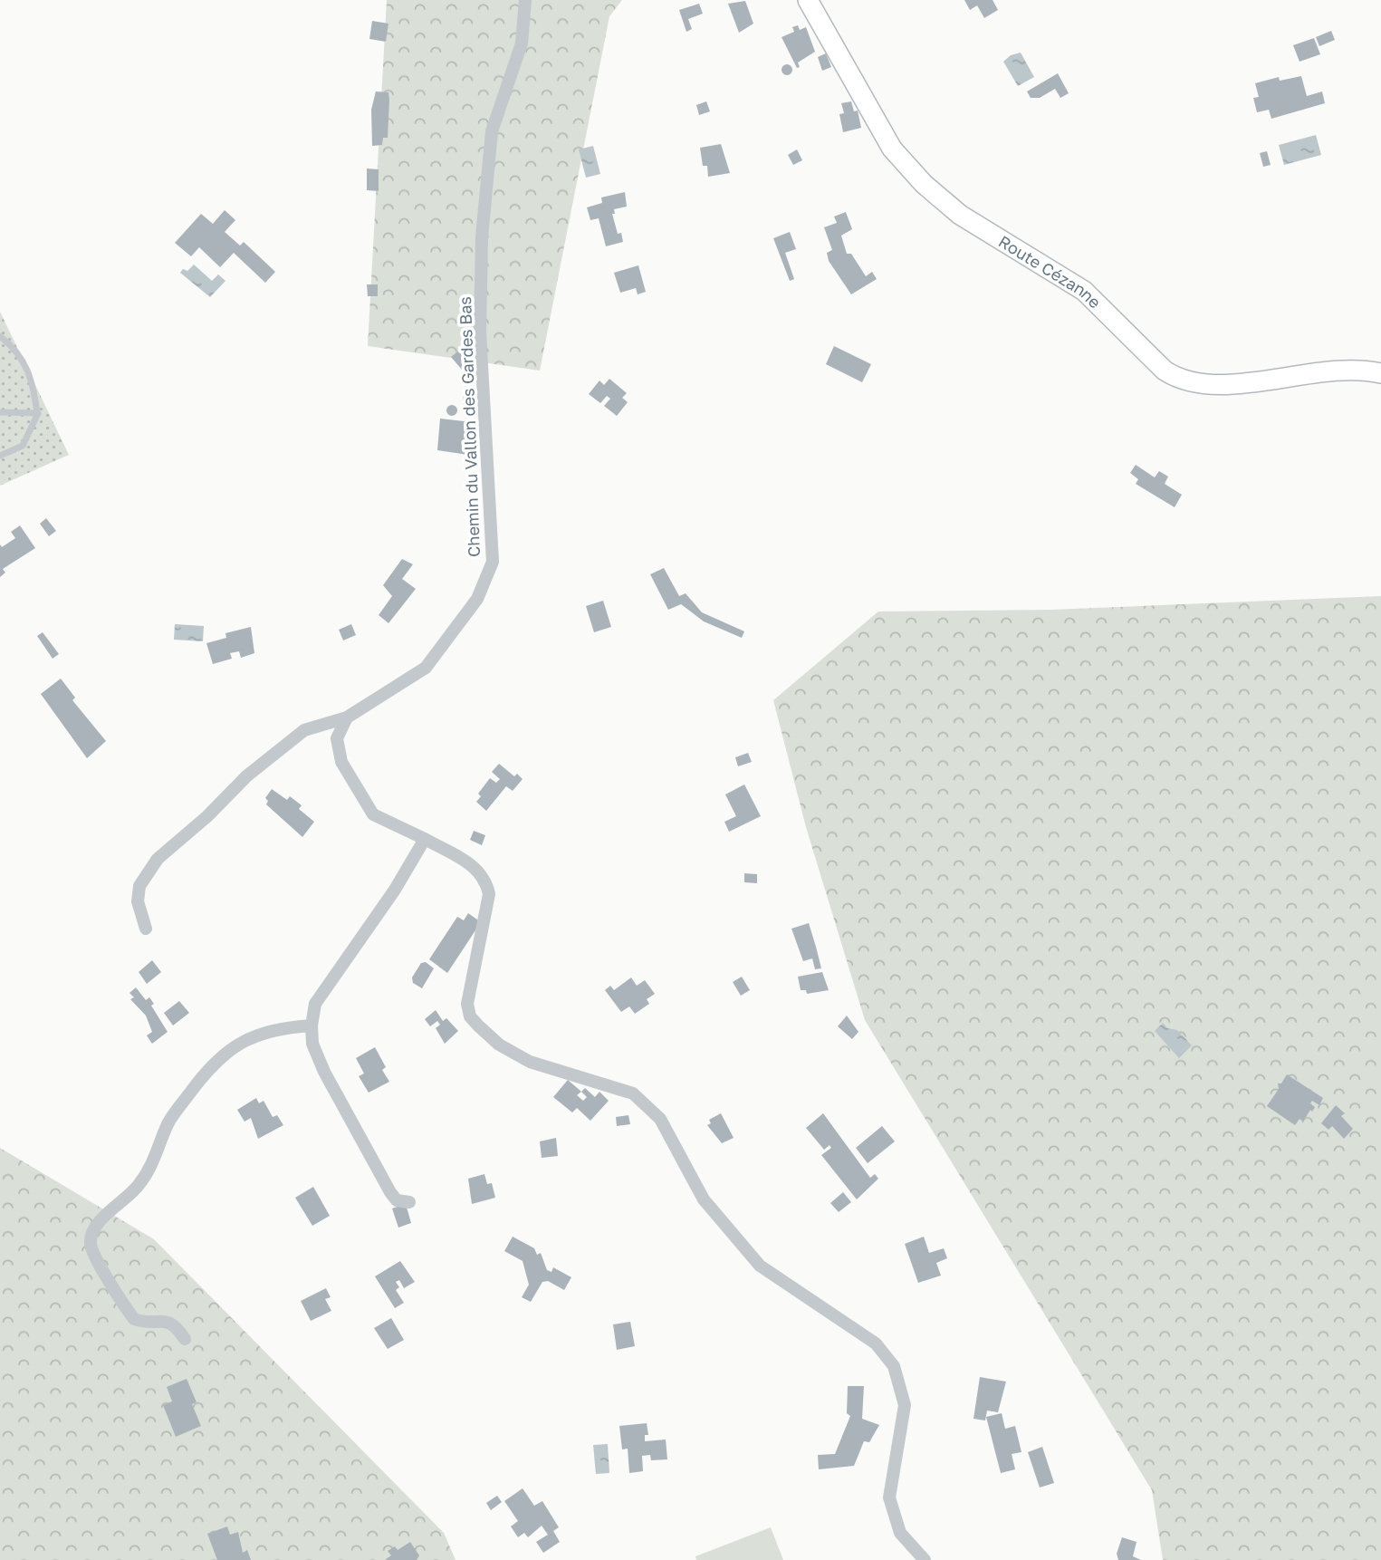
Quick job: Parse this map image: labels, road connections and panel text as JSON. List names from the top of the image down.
{
  "streets": {
    "street": ["Route Cézanne", "Chemin du Vallon des Gardes Bas"]
  }
}
